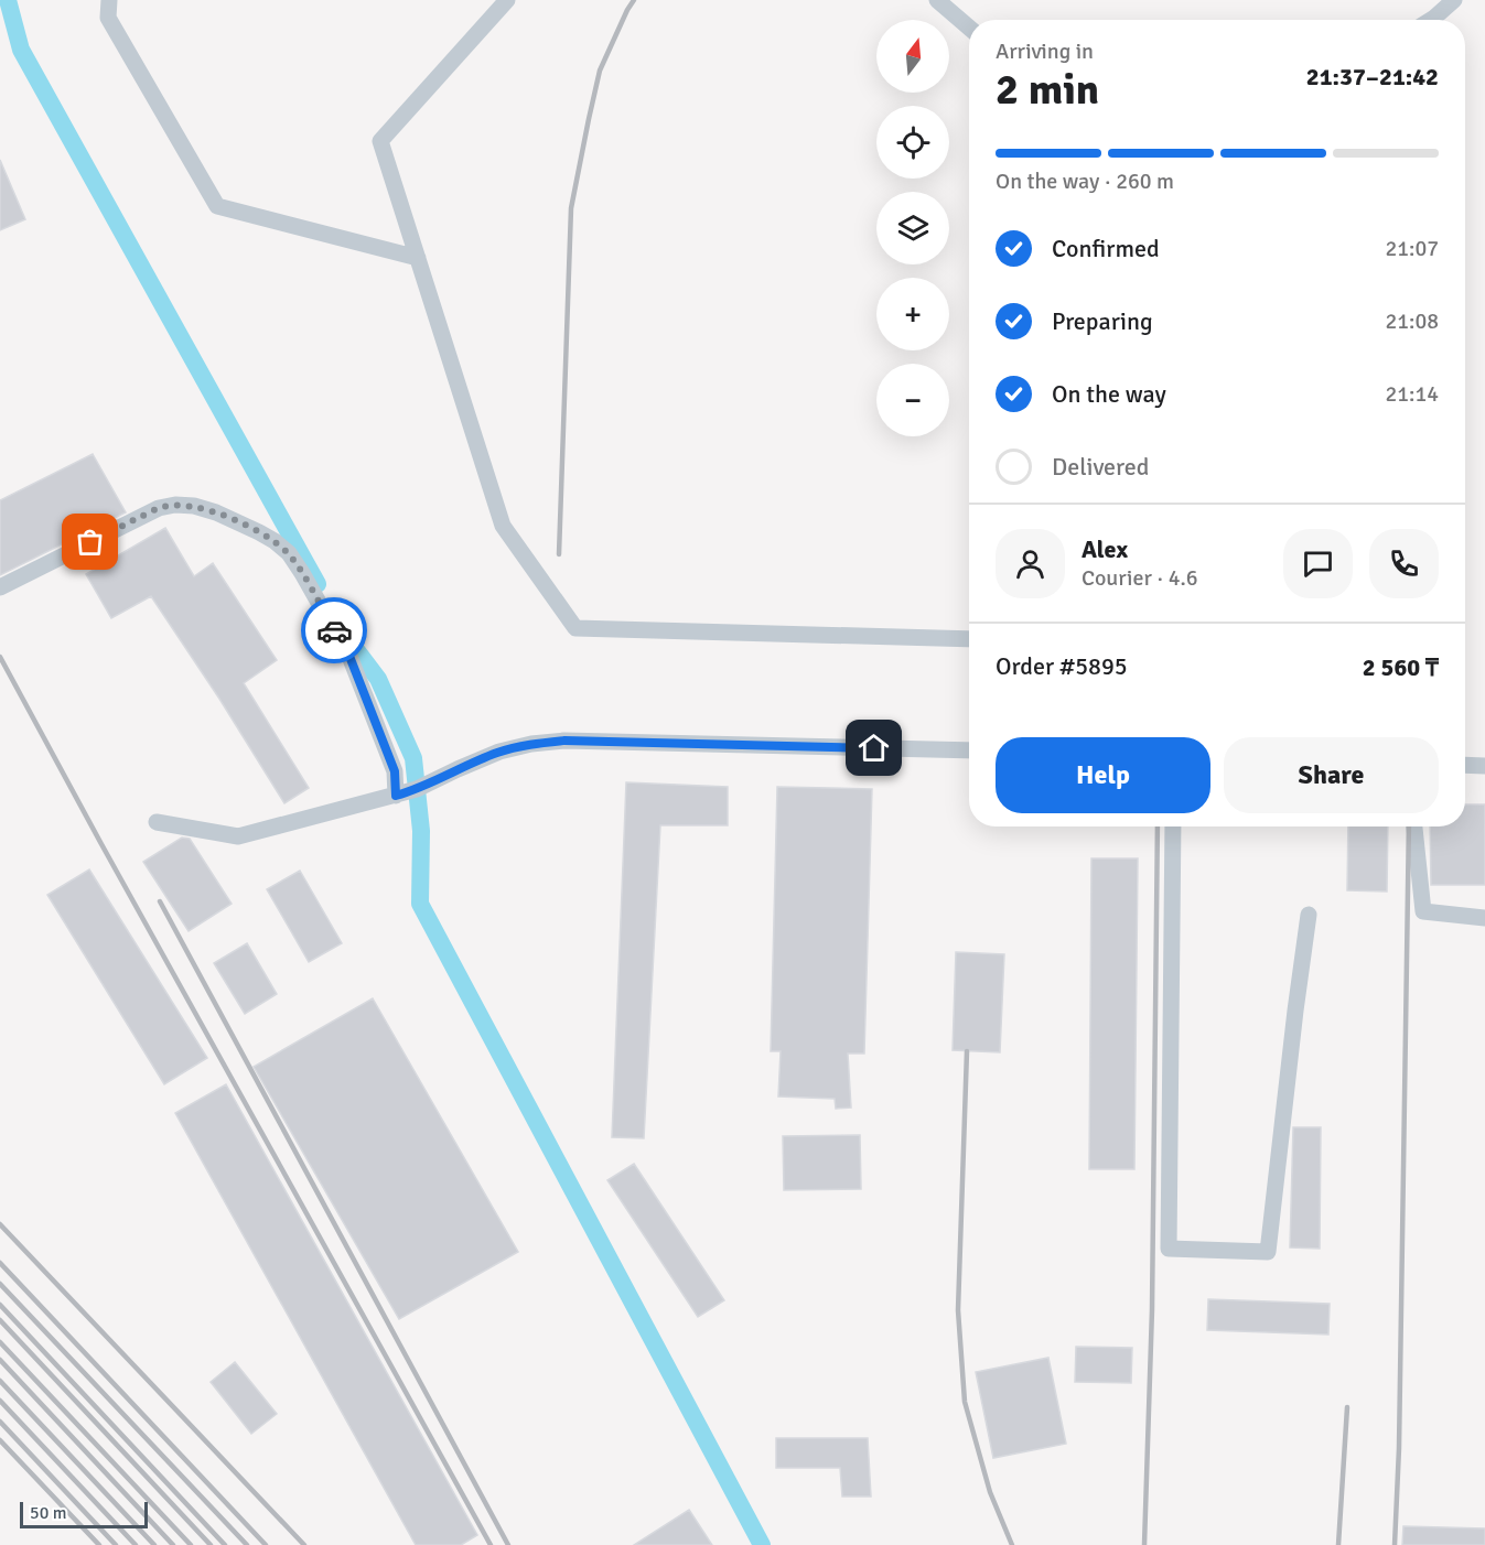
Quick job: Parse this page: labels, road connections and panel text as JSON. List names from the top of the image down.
{
  "scale_bar": "50 m",
  "north": "top",
  "page": {
    "map_buttons": ["+", "−"],
    "heading": ["2 min", "Arriving in", "21:37–21:42"],
    "panel": [
      "Alex",
      "Courier · 4.6",
      "Order #5895",
      "2 560 ₸"
    ],
    "bar": "On the way · 260 m",
    "list": [
      ["Confirmed", "21:07"],
      ["Preparing", "21:08"],
      ["On the way", "21:14"],
      "Delivered"
    ],
    "buttons": ["Help", "Share"],
    "scale": "50 m"
  }
}
